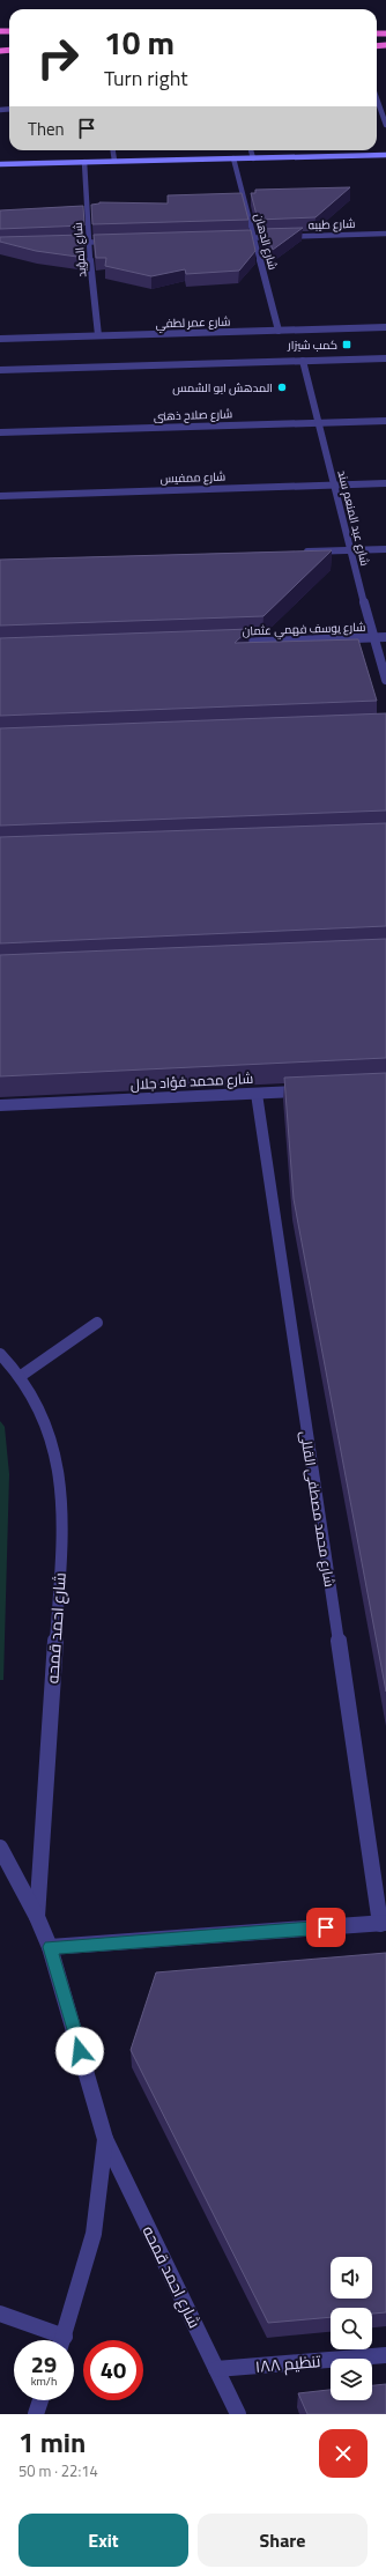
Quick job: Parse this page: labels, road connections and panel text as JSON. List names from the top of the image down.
{
  "streets": {
    "street": [
      "شارع طيبه",
      "شارع الدهان",
      "شارع المؤيد",
      "شارع عمر لطفي",
      "شارع صلاح ذهنى",
      "شارع ممفيس",
      "شارع عبد المنعم سند",
      "شارع يوسف فهمي عثمان",
      "شارع محمد فؤاد جلال",
      "شارع محمد مصطفى القللى",
      "شارع احمد قمحه",
      "تنظيم ١٨٨"
    ]
  },
  "crossings": [
    ["شارع طيبه", "شارع الدهان"],
    ["شارع الدهان", "شارع عمر لطفي"],
    ["شارع المؤيد", "شارع عمر لطفي"],
    ["شارع صلاح ذهنى", "شارع عبد المنعم سند"],
    ["شارع ممفيس", "شارع عبد المنعم سند"],
    ["شارع عبد المنعم سند", "شارع يوسف فهمي عثمان"],
    ["شارع محمد فؤاد جلال", "شارع محمد مصطفى القللى"],
    ["شارع احمد قمحه", "تنظيم ١٨٨"]
  ],
  "places": {
    "transit": ["كمب شيزار"],
    "other": ["المدهش ابو الشمس"]
  },
  "page": {
    "turn": ["10 m", "Turn right"],
    "then": "Then",
    "speed": "29 km/h",
    "limit": "40",
    "heading": ["1 min", "50 m · 22:14"],
    "buttons": ["Exit", "Share"]
  }
}
